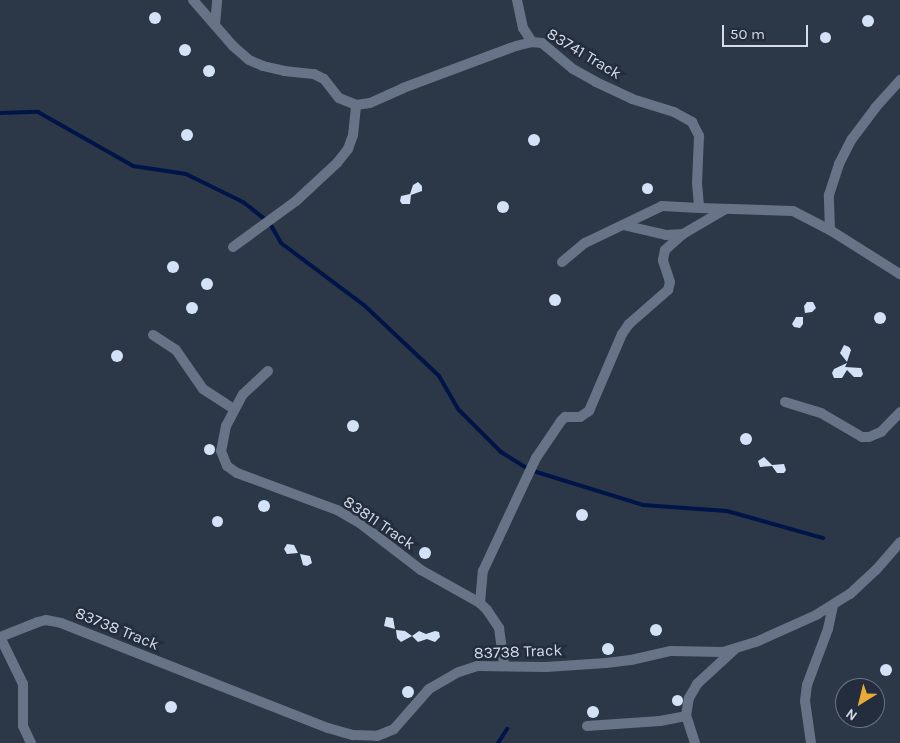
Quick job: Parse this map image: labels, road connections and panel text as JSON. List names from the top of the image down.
{
  "streets": {
    "street": ["83741 Track", "83811 Track", "83738 Track"]
  },
  "crossings": [
    ["83811 Track", "83738 Track"]
  ],
  "scale_bar": "50 m",
  "north": "bottom left"
}
